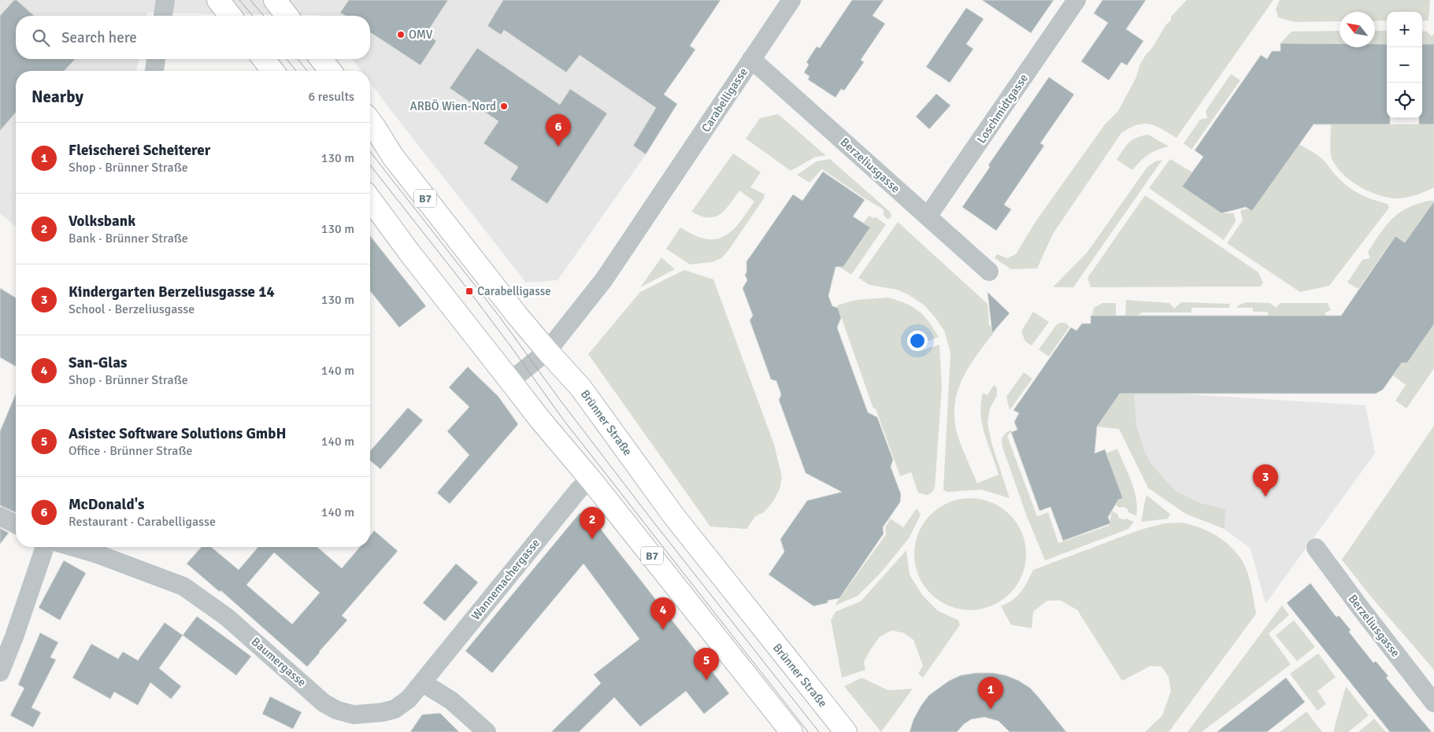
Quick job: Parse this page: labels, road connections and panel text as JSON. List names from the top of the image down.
{
  "streets": {
    "main road": ["B7", "Brünner Straße"],
    "street": [
      "Carabelligasse",
      "Loschmidtgasse",
      "Berzeliusgasse",
      "Wannemachergasse",
      "Baumergasse"
    ]
  },
  "crossings": [
    ["Carabelligasse", "Berzeliusgasse"],
    ["Carabelligasse", "B7"],
    ["Carabelligasse", "Brünner Straße"],
    ["Loschmidtgasse", "Berzeliusgasse"],
    ["B7", "Wannemachergasse"],
    ["Wannemachergasse", "Baumergasse"]
  ],
  "places": {
    "other": ["OMV", "ARBÖ Wien-Nord"],
    "transit": ["Carabelligasse"]
  },
  "north": "top left",
  "page": {
    "map_buttons": ["+", "−"],
    "search": "Search here",
    "heading": ["Nearby", "6 results"],
    "pins": [
      "6",
      "3",
      "2",
      "4",
      "5",
      "1"
    ],
    "list": [
      {
        "mark": "1",
        "name": "Fleischerei Scheiterer",
        "note": "Shop · Brünner Straße",
        "value": "130 m"
      },
      {
        "mark": "2",
        "name": "Volksbank",
        "note": "Bank · Brünner Straße",
        "value": "130 m"
      },
      {
        "mark": "3",
        "name": "Kindergarten Berzeliusgasse 14",
        "note": "School · Berzeliusgasse",
        "value": "130 m"
      },
      {
        "mark": "4",
        "name": "San-Glas",
        "note": "Shop · Brünner Straße",
        "value": "140 m"
      },
      {
        "mark": "5",
        "name": "Asistec Software Solutions GmbH",
        "note": "Office · Brünner Straße",
        "value": "140 m"
      },
      {
        "mark": "6",
        "name": "McDonald's",
        "note": "Restaurant · Carabelligasse",
        "value": "140 m"
      }
    ]
  }
}
